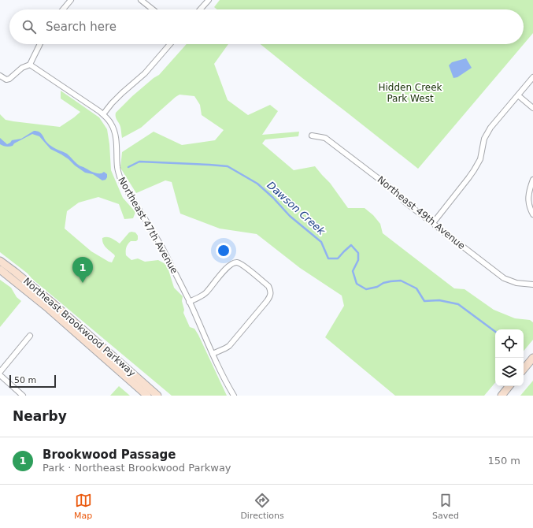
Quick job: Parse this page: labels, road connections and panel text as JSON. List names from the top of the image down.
{
  "streets": {
    "main road": ["Northeast Brookwood Parkway"],
    "street": ["Northeast 49th Avenue", "Northeast 47th Avenue"]
  },
  "water": ["Dawson Creek"],
  "parks": ["Hidden Creek Park West"],
  "scale_bar": "50 m",
  "page": {
    "search": "Search here",
    "pins": "1",
    "scale": "50 m",
    "heading": "Nearby",
    "list": [
      {
        "mark": "1",
        "name": "Brookwood Passage",
        "note": "Park · Northeast Brookwood Parkway",
        "value": "150 m"
      }
    ],
    "nav": ["Map", "Directions", "Saved"]
  }
}
